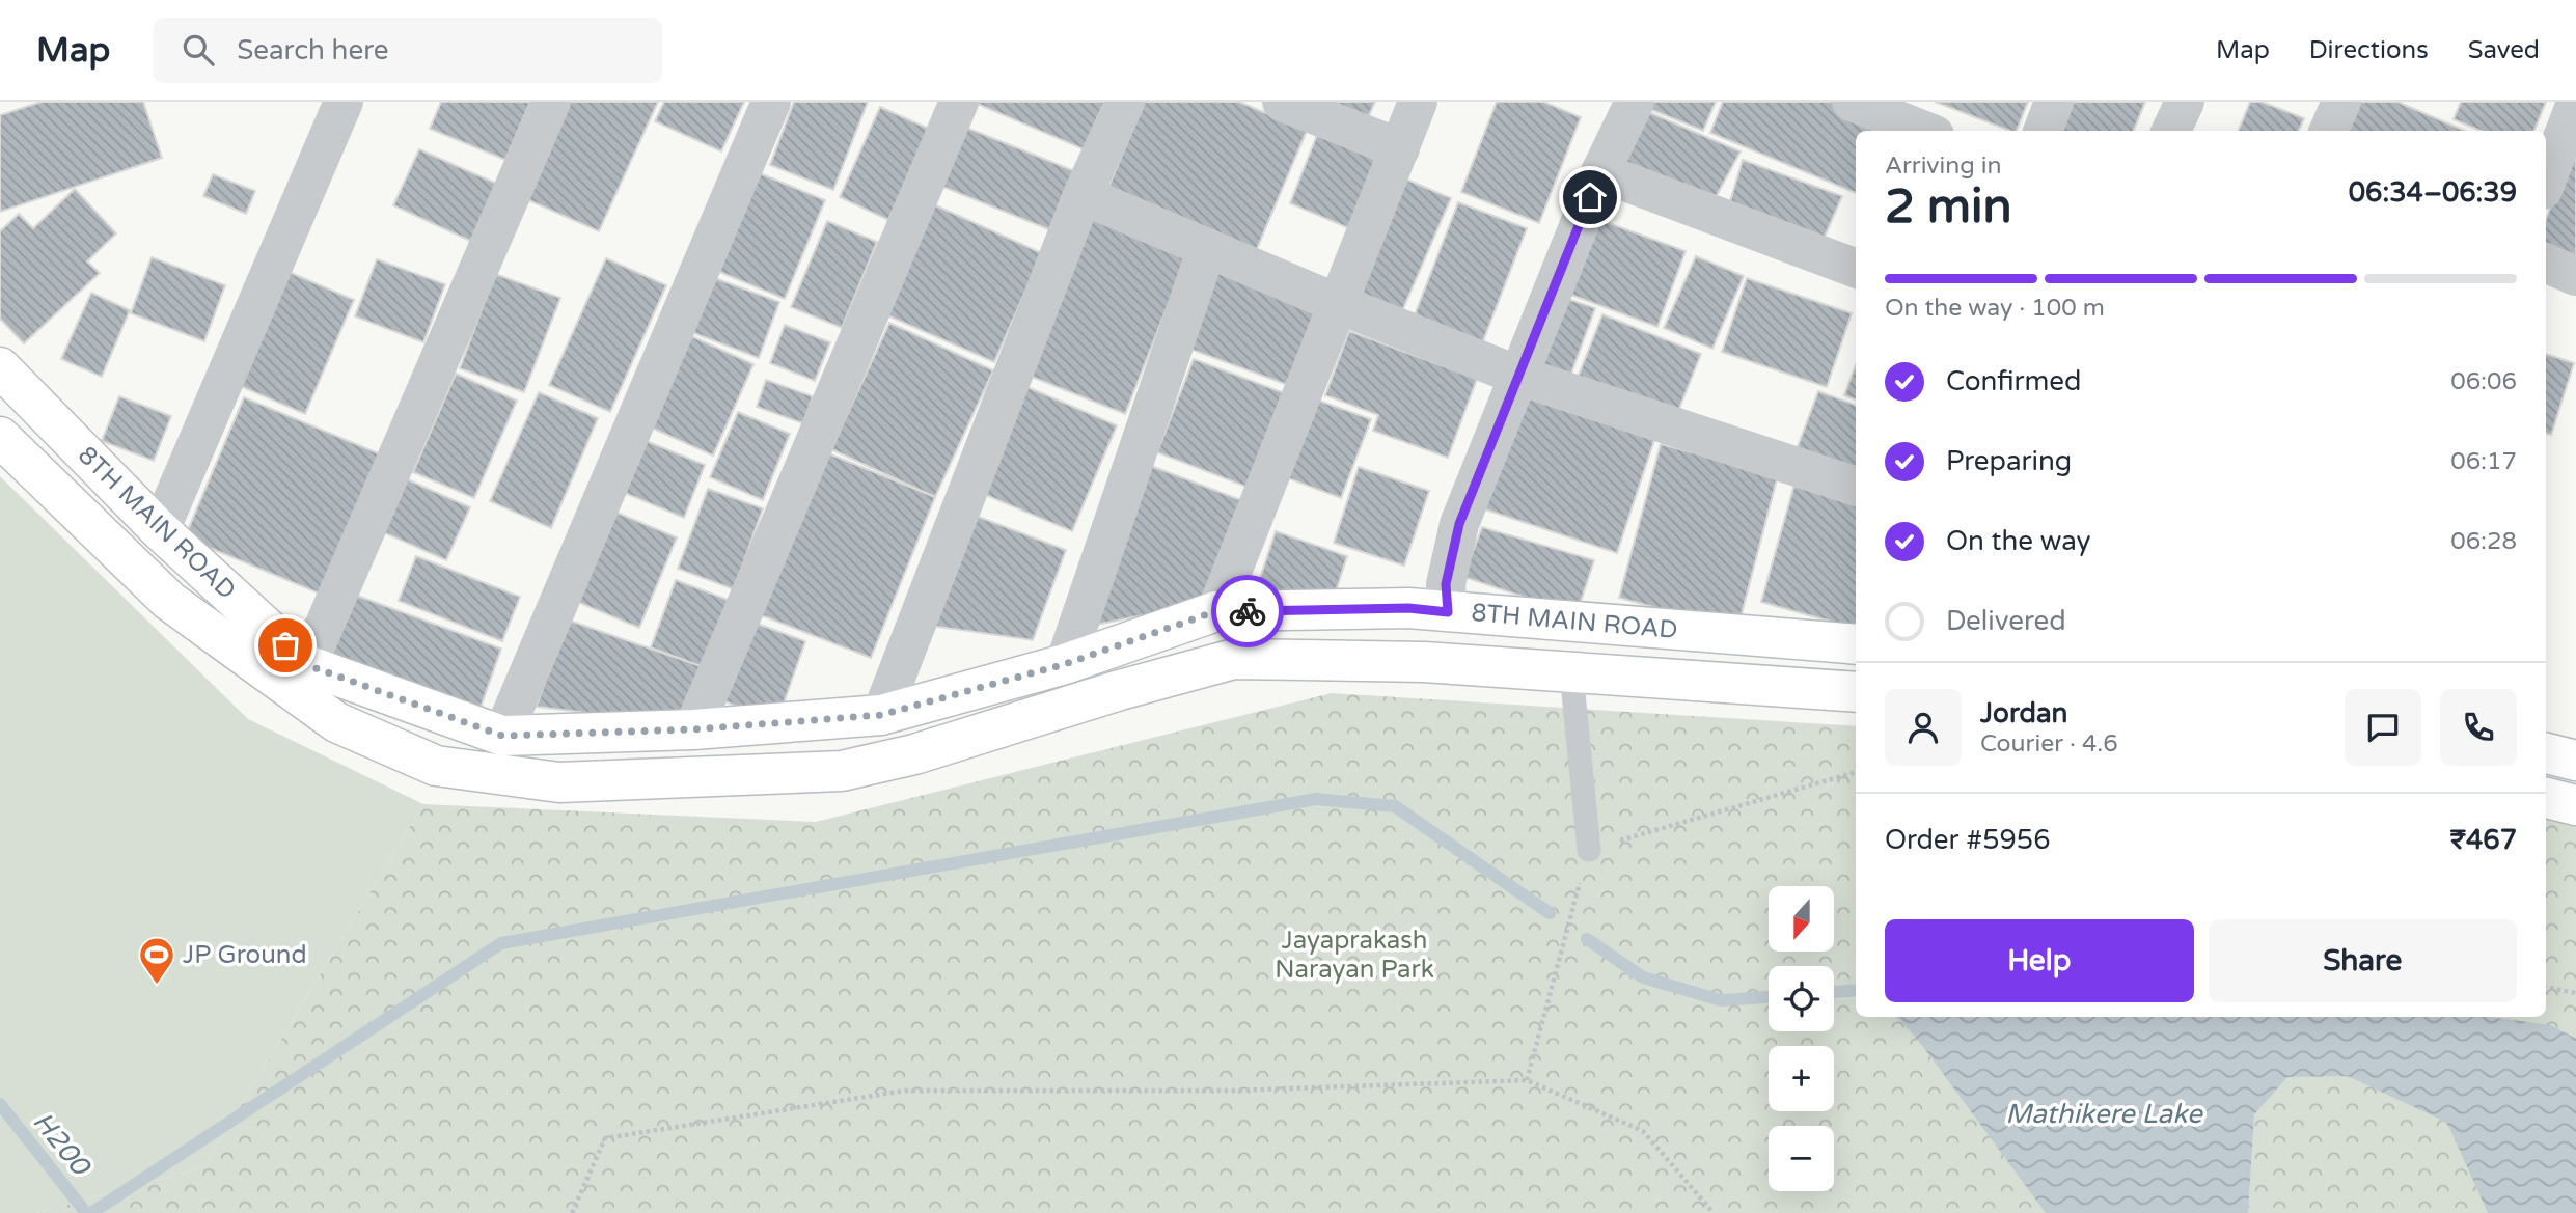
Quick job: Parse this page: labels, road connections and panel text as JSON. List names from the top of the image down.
{
  "streets": {
    "street": ["8TH MAIN ROAD"]
  },
  "water": ["Mathikere Lake", "H200"],
  "parks": ["Jayaprakash Narayan Park"],
  "places": {
    "sports": ["JP Ground"]
  },
  "north": "bottom",
  "page": {
    "header": "Map",
    "search": "Search here",
    "nav": ["Map", "Directions", "Saved"],
    "heading": ["2 min", "Arriving in", "06:34–06:39"],
    "panel": [
      "Jordan",
      "Courier · 4.6",
      "Order #5956",
      "₹467"
    ],
    "bar": "On the way · 100 m",
    "list": [
      ["Confirmed", "06:06"],
      ["Preparing", "06:17"],
      ["On the way", "06:28"],
      "Delivered"
    ],
    "map_buttons": ["+", "−"],
    "buttons": ["Help", "Share"]
  }
}
